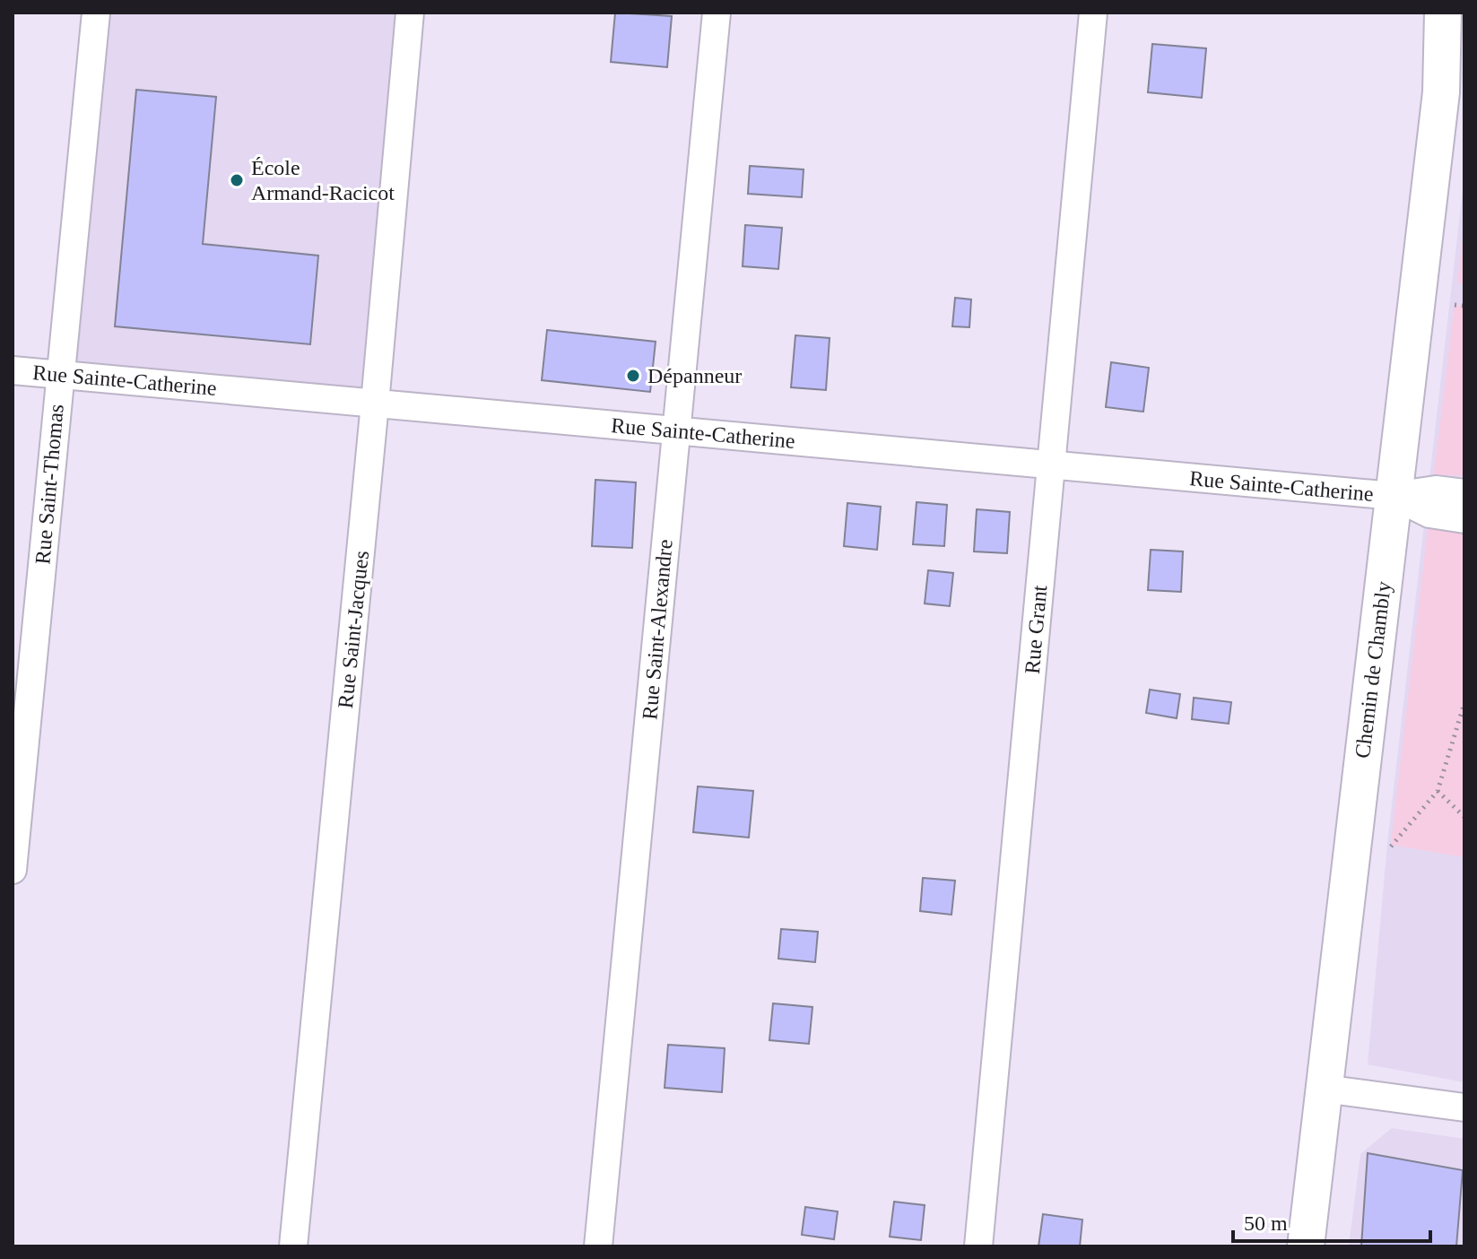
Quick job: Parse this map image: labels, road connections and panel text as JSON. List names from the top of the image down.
{
  "streets": {
    "main road": ["Chemin de Chambly"],
    "street": [
      "Rue Sainte-Catherine",
      "Rue Saint-Thomas",
      "Rue Saint-Jacques",
      "Rue Saint-Alexandre",
      "Rue Grant"
    ]
  },
  "crossings": [
    ["Rue Sainte-Catherine", "Rue Saint-Thomas"],
    ["Rue Sainte-Catherine", "Rue Saint-Jacques"],
    ["Rue Sainte-Catherine", "Rue Saint-Alexandre"],
    ["Rue Sainte-Catherine", "Rue Grant"],
    ["Rue Sainte-Catherine", "Chemin de Chambly"]
  ],
  "places": ["École Armand-Racicot", "Dépanneur"],
  "scale_bar": "50 m"
}
